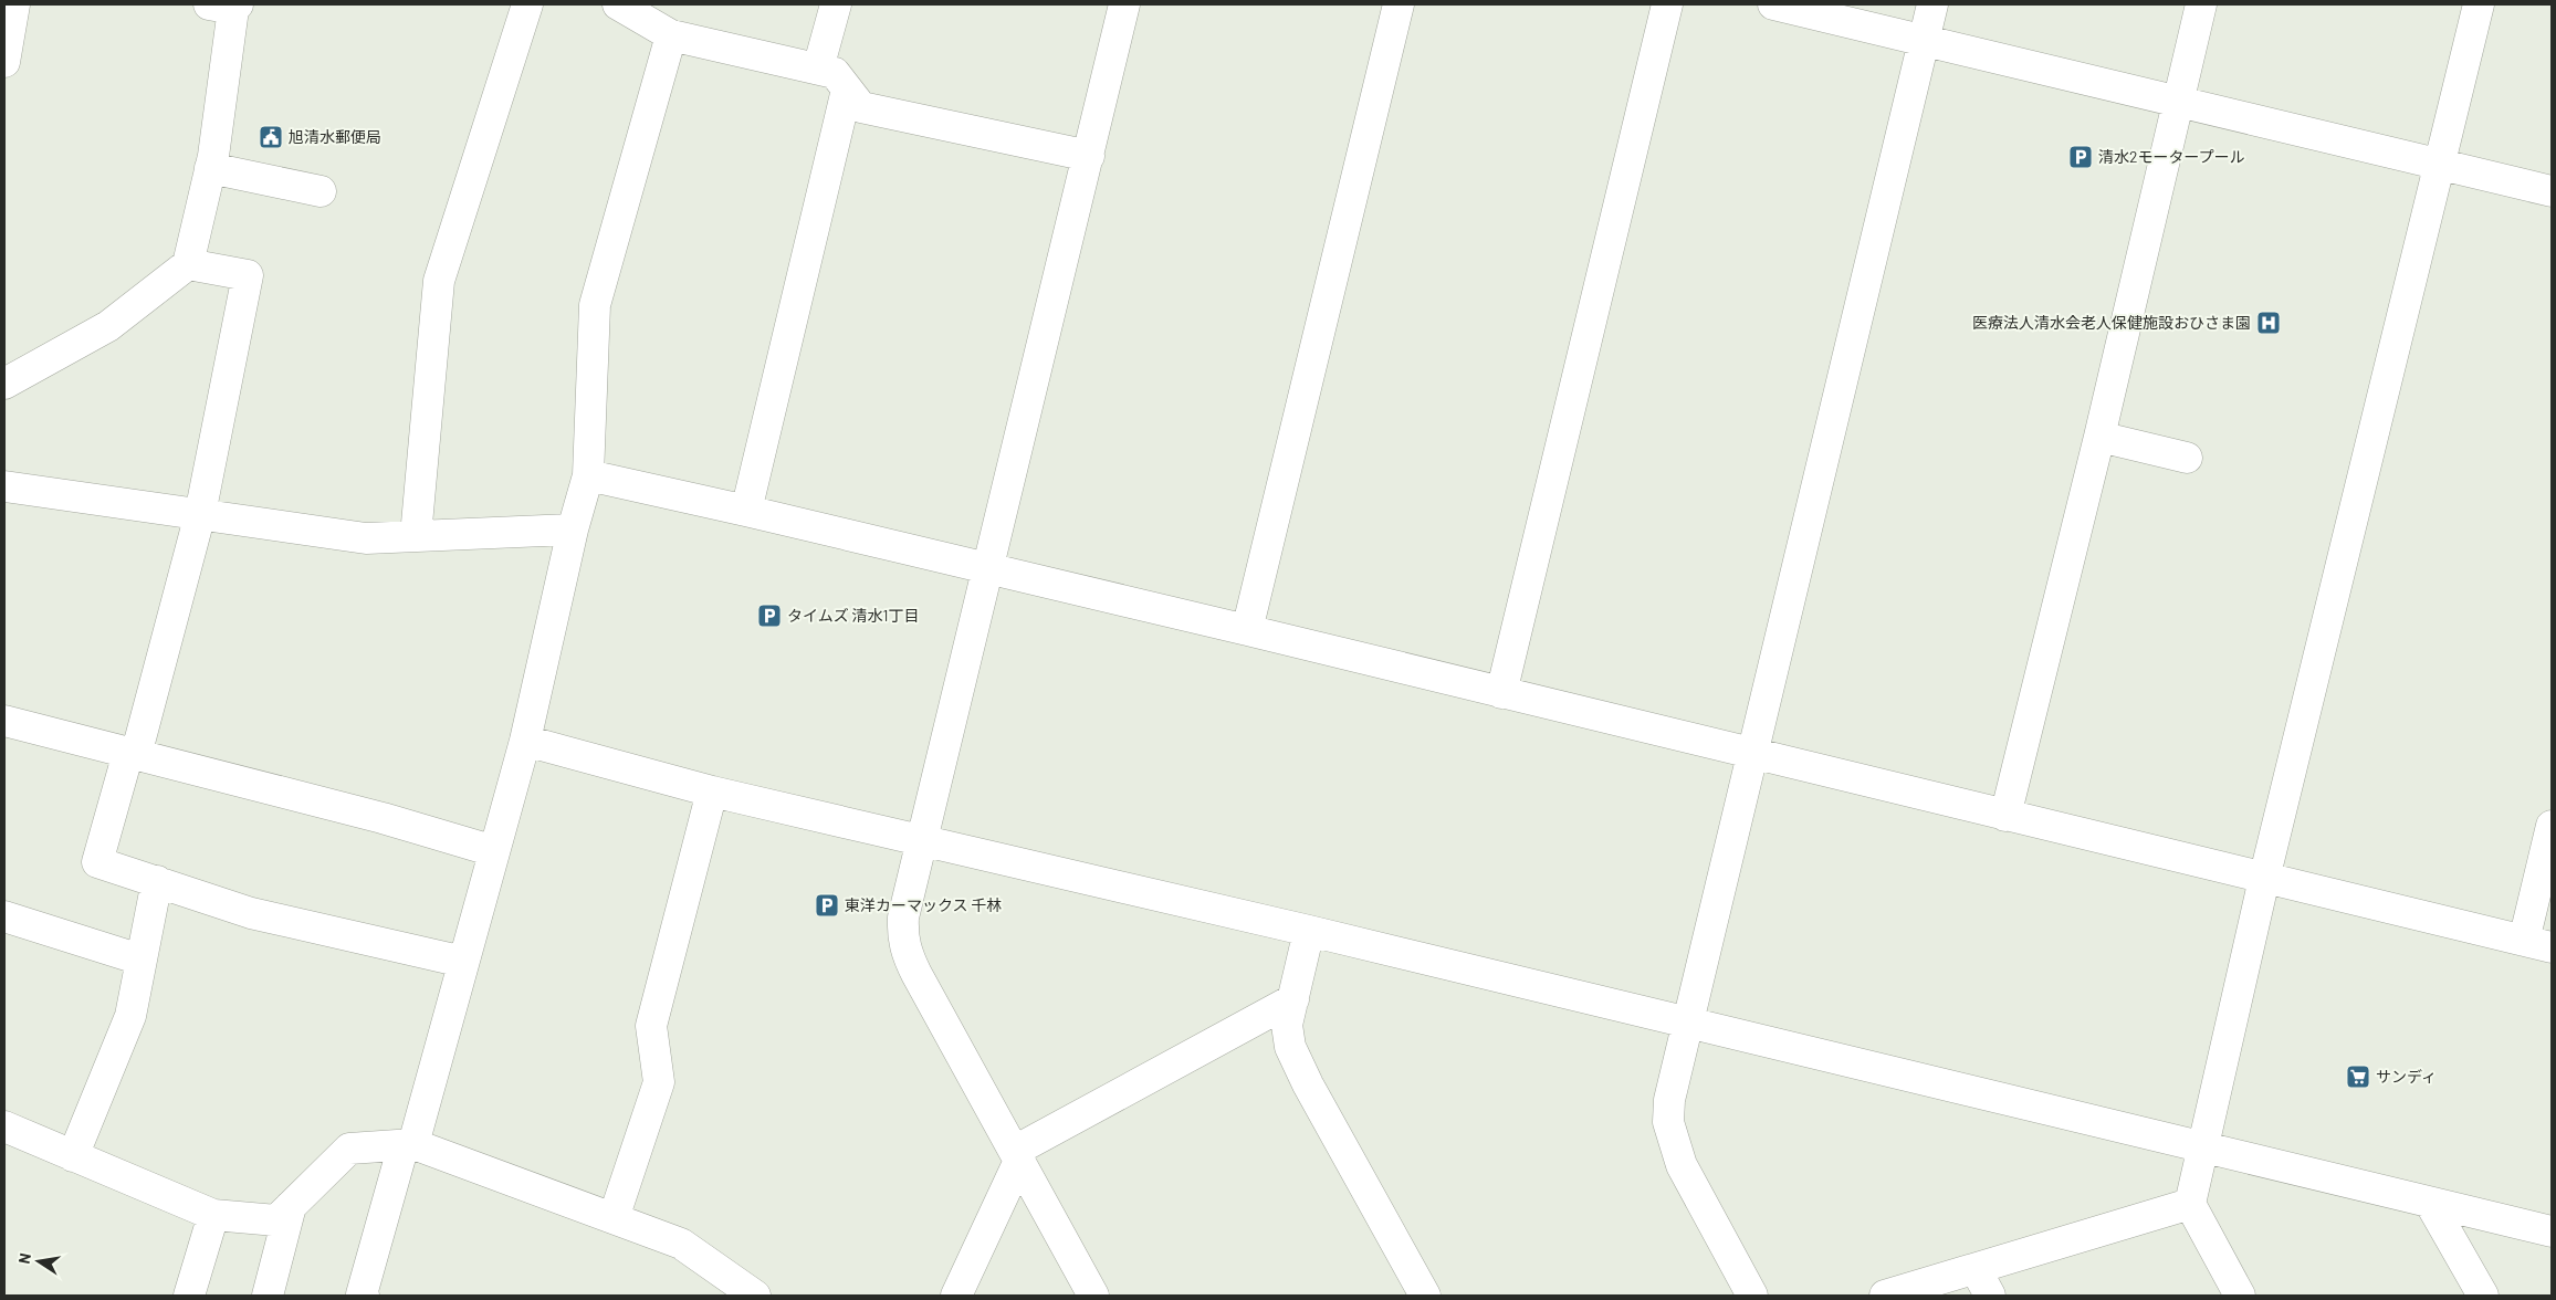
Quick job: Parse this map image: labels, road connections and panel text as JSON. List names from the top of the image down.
{
  "places": {
    "public building": ["旭清水郵便局"],
    "parking": ["清水2モータープール", "タイムズ 清水1丁目", "東洋カーマックス 千林"],
    "hospital": ["医療法人清水会老人保健施設おひさま園"],
    "supermarket": ["サンディ"]
  },
  "north": "left"
}
